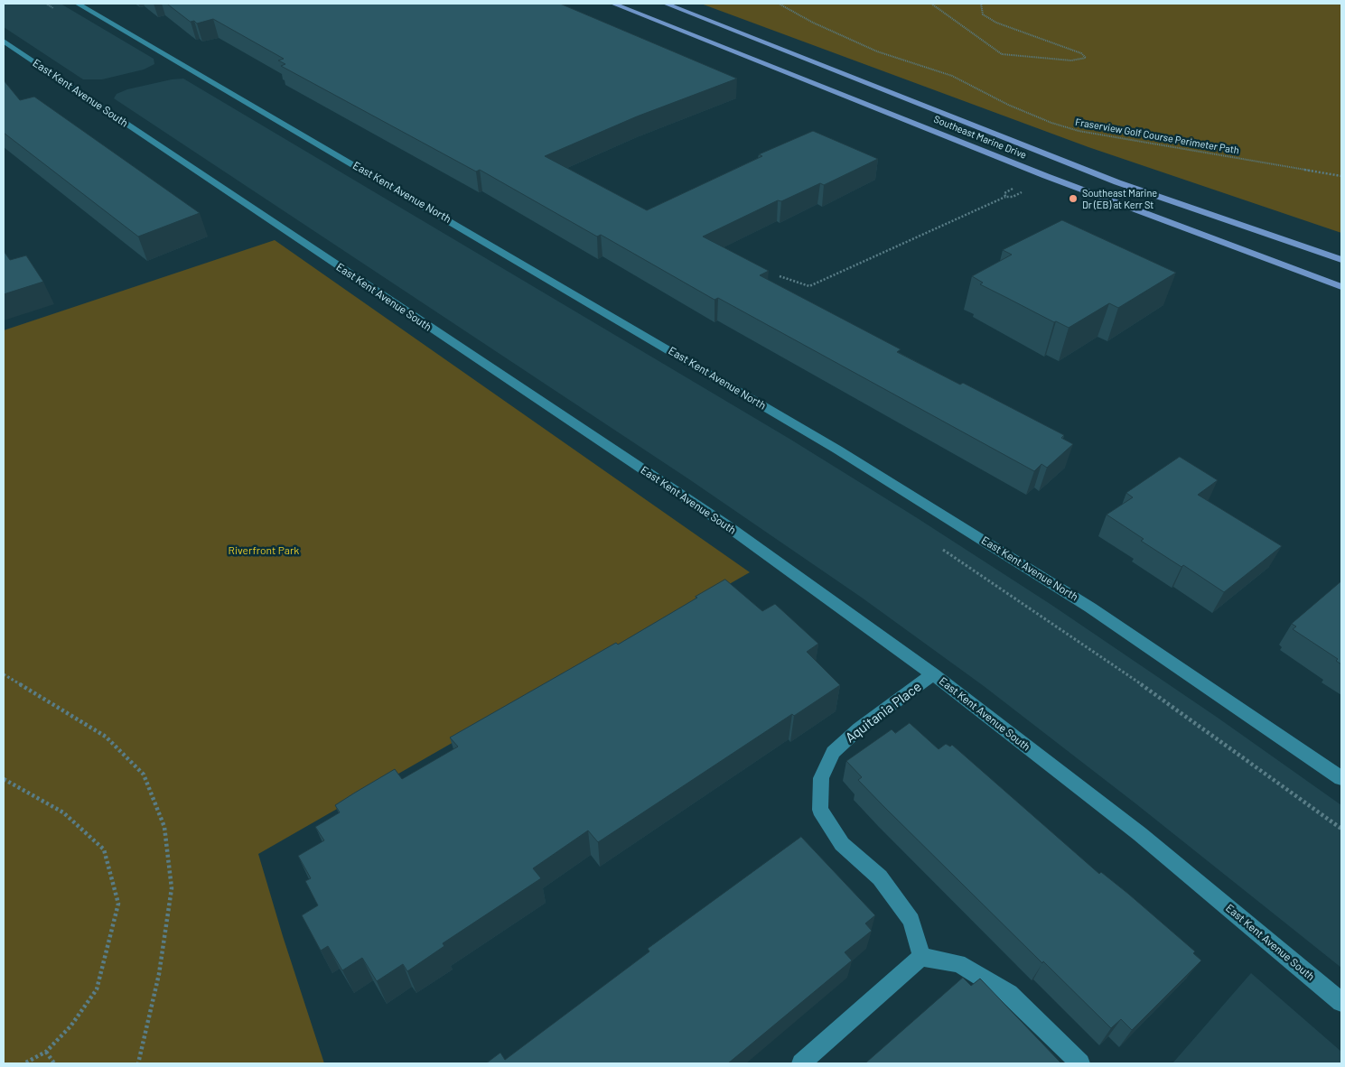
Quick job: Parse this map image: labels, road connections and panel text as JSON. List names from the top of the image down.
{
  "streets": {
    "main road": ["Southeast Marine Drive"],
    "street": ["East Kent Avenue South", "East Kent Avenue North", "Aquitania Place"],
    "path": ["Fraserview Golf Course Perimeter Path"]
  },
  "crossings": [
    ["East Kent Avenue South", "Aquitania Place"]
  ],
  "parks": ["Riverfront Park"],
  "places": ["Southeast Marine Dr (EB) at Kerr St"]
}
